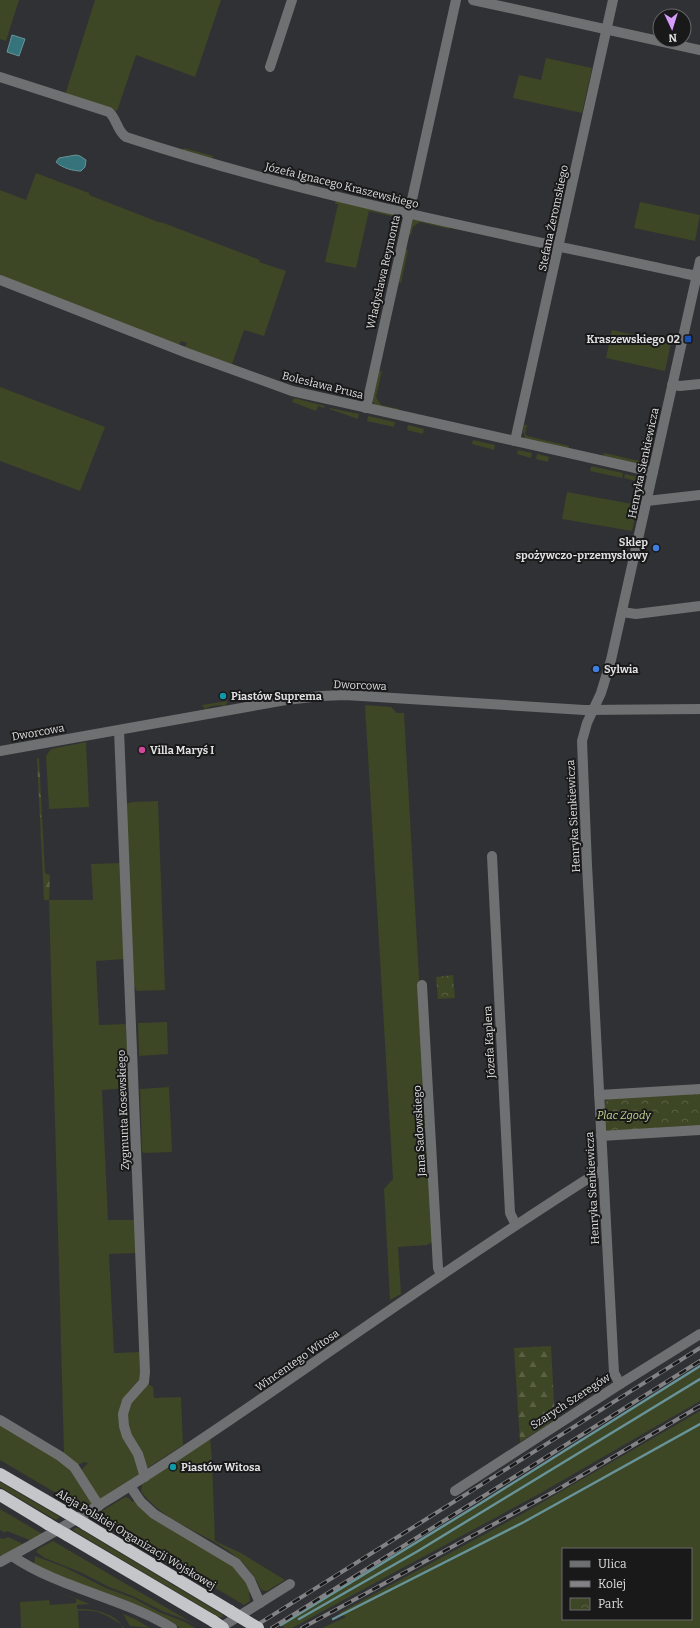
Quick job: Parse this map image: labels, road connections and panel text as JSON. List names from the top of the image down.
{
  "streets": {
    "highway": ["Aleja Polskiej Organizacji Wojskowej"],
    "street": [
      "Józefa Ignacego Kraszewskiego",
      "Stefana Żeromskiego",
      "Władysława Reymonta",
      "Bolesława Prusa",
      "Henryka Sienkiewicza",
      "Dworcowa",
      "Józefa Kaplera",
      "Zygmunta Kosewskiego",
      "Jana Sadowskiego",
      "Wincentego Witosa",
      "Szarych Szeregów"
    ]
  },
  "crossings": [
    ["Józefa Ignacego Kraszewskiego", "Stefana Żeromskiego"],
    ["Józefa Ignacego Kraszewskiego", "Władysława Reymonta"],
    ["Józefa Ignacego Kraszewskiego", "Henryka Sienkiewicza"],
    ["Stefana Żeromskiego", "Bolesława Prusa"],
    ["Władysława Reymonta", "Bolesława Prusa"],
    ["Bolesława Prusa", "Henryka Sienkiewicza"],
    ["Henryka Sienkiewicza", "Dworcowa"],
    ["Henryka Sienkiewicza", "Wincentego Witosa"],
    ["Henryka Sienkiewicza", "Szarych Szeregów"],
    ["Dworcowa", "Zygmunta Kosewskiego"],
    ["Józefa Kaplera", "Wincentego Witosa"],
    ["Zygmunta Kosewskiego", "Wincentego Witosa"],
    ["Jana Sadowskiego", "Wincentego Witosa"]
  ],
  "parks": ["Plac Zgody"],
  "places": {
    "transit": ["Kraszewskiego 02"],
    "other": [
      "Sklep spożywczo-przemysłowy",
      "Sylwia",
      "Piastów Suprema",
      "Villa Maryś I",
      "Piastów Witosa"
    ]
  },
  "legend": ["Ulica", "Kolej", "Park"],
  "north": "bottom"
}
